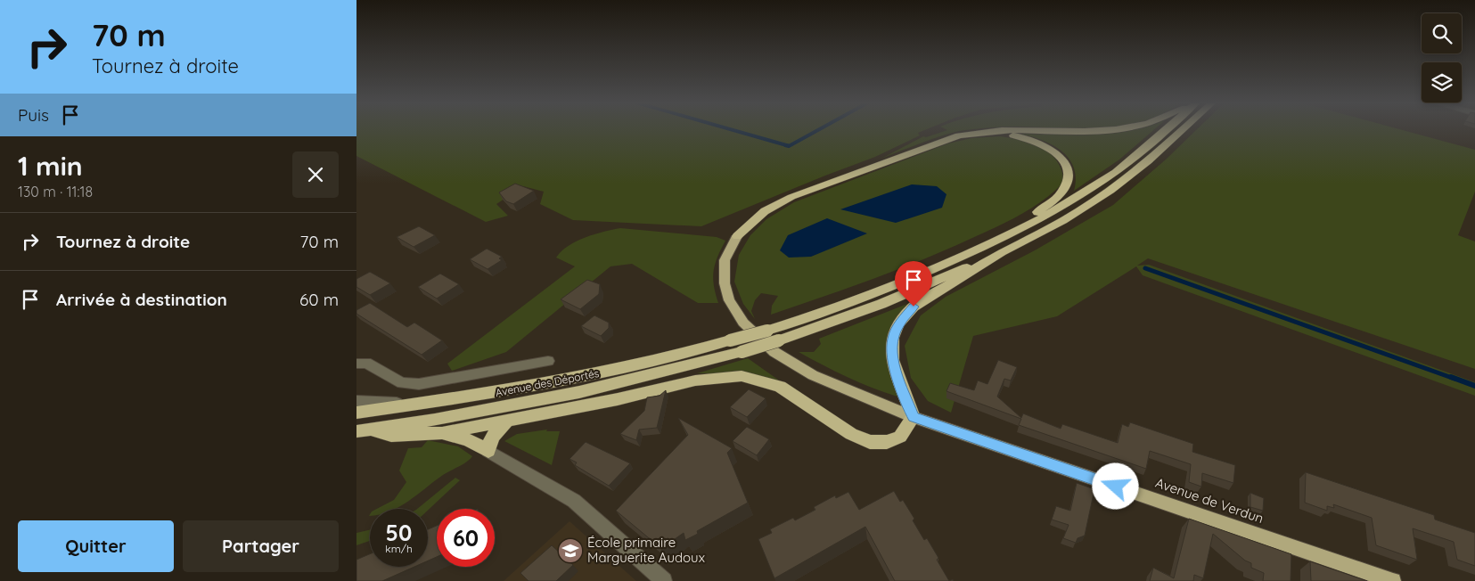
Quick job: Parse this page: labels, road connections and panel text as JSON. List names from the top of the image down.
{
  "streets": {
    "highway": ["Avenue des Déportés"],
    "main road": ["Avenue de Verdun"]
  },
  "places": {
    "school or university": ["École primaire Marguerite Audoux"]
  },
  "page": {
    "turn": ["70 m", "Tournez à droite"],
    "then": "Puis",
    "heading": ["1 min", "130 m · 11:18"],
    "list": [
      {
        "name": "Tournez à droite",
        "value": "70 m"
      },
      {
        "name": "Arrivée à destination",
        "value": "60 m"
      }
    ],
    "speed": "50 km/h",
    "limit": "60",
    "buttons": ["Quitter", "Partager"]
  }
}
